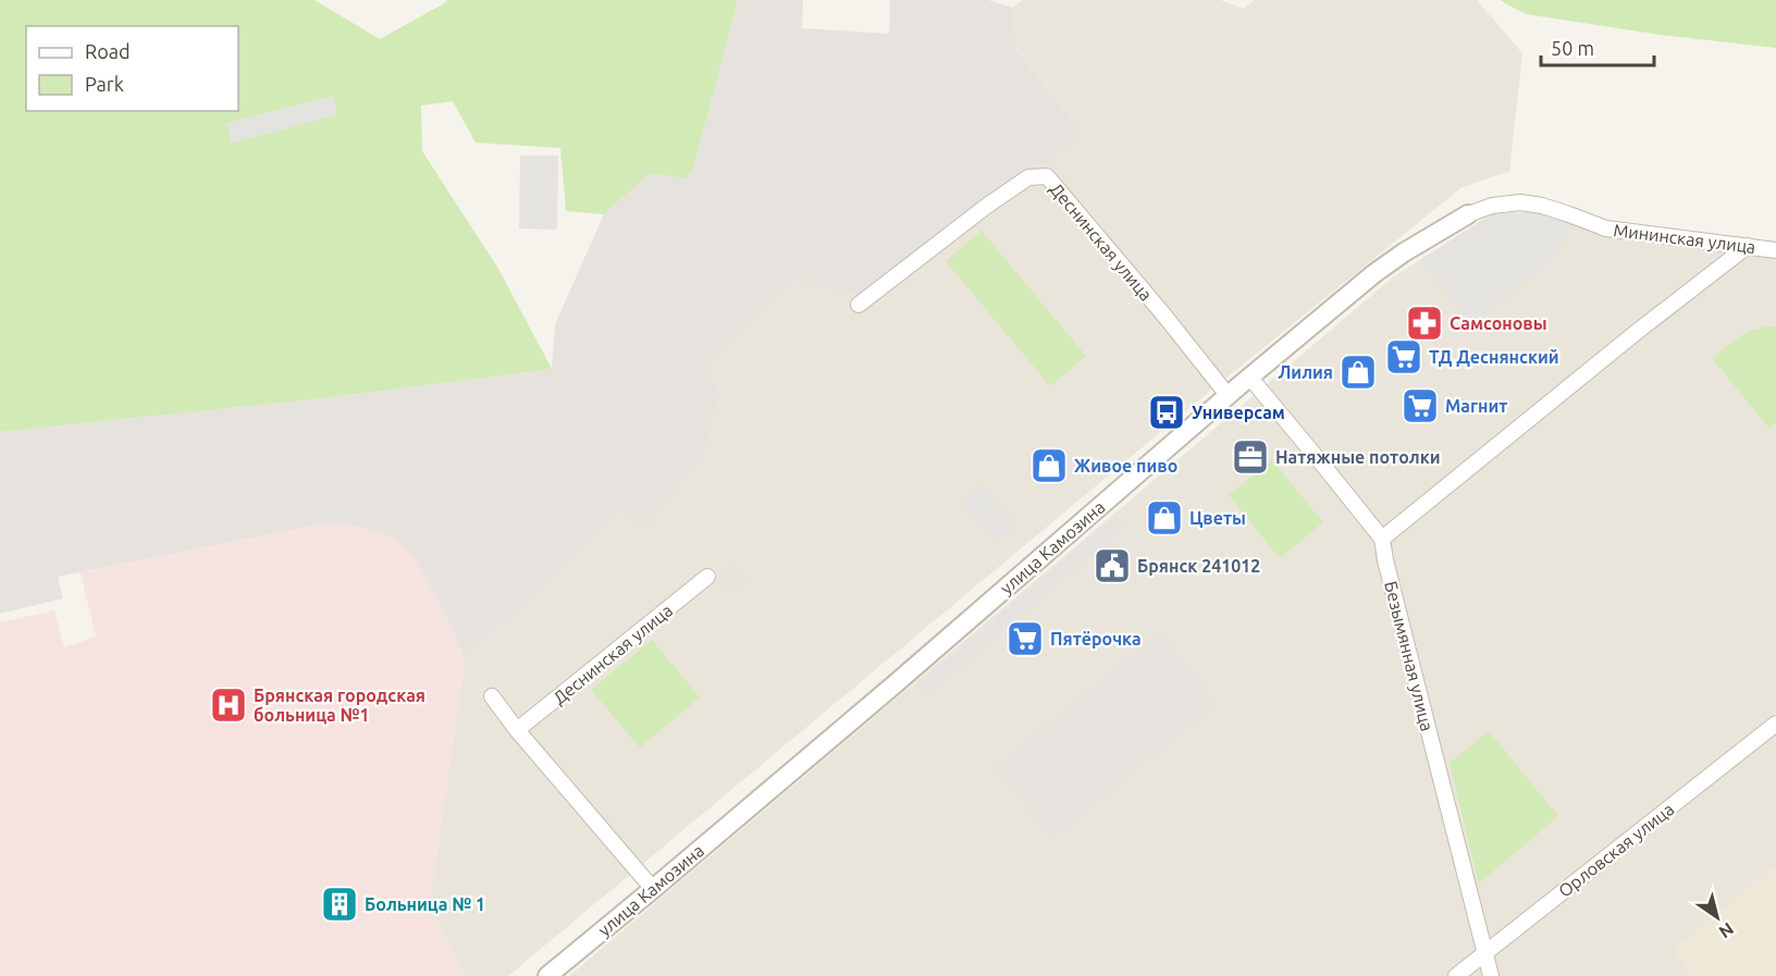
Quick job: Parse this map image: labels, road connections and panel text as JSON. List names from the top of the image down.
{
  "streets": {
    "street": [
      "Мининская улица",
      "Деснинская улица",
      "улица Камозина",
      "Безымянная улица",
      "Орловская улица"
    ]
  },
  "crossings": [
    ["Мининская улица", "улица Камозина"],
    ["Деснинская улица", "улица Камозина"],
    ["улица Камозина", "Безымянная улица"],
    ["Безымянная улица", "Орловская улица"]
  ],
  "places": {
    "pharmacy": ["Самсоновы"],
    "supermarket": ["ТД Деснянский", "Магнит", "Пятёрочка"],
    "shop": ["Лилия", "Живое пиво", "Цветы"],
    "bus stop": ["Универсам"],
    "office": ["Натяжные потолки"],
    "public building": ["Брянск 241012"],
    "hospital": ["Брянская городская больница №1"],
    "building": ["Больница № 1"]
  },
  "legend": ["Road", "Park"],
  "scale_bar": "50 m",
  "north": "bottom right"
}
